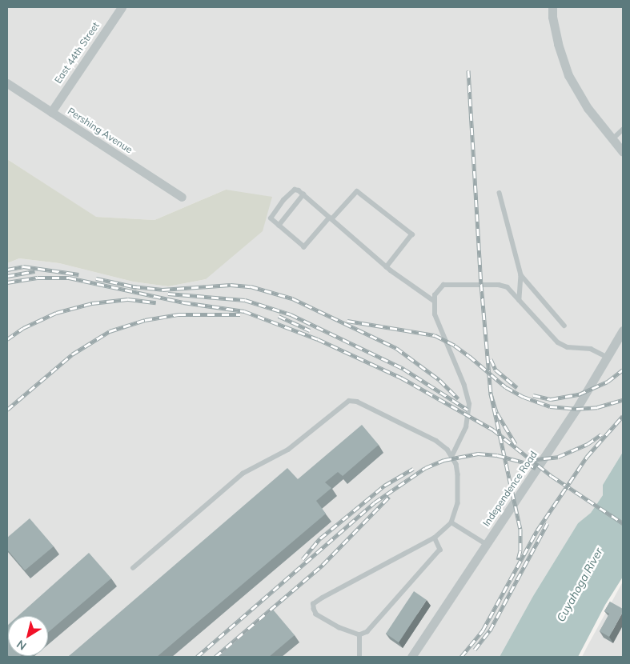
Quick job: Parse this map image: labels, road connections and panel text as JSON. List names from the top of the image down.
{
  "streets": {
    "street": ["East 44th Street", "Pershing Avenue", "Independence Road"]
  },
  "crossings": [
    ["East 44th Street", "Pershing Avenue"]
  ],
  "water": ["Cuyahoga River"],
  "north": "bottom left"
}
